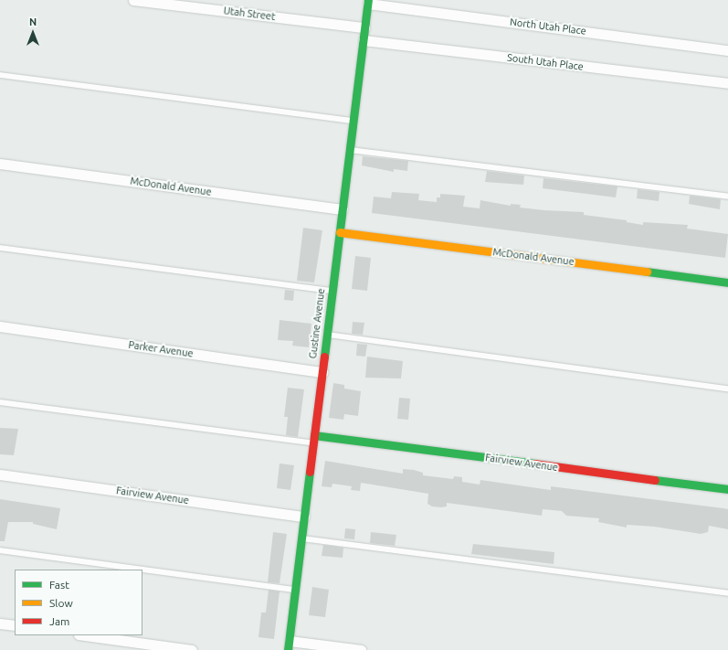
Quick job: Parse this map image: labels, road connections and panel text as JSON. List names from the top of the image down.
{
  "streets": {
    "street": [
      "Utah Street",
      "North Utah Place",
      "South Utah Place",
      "McDonald Avenue",
      "Gustine Avenue",
      "Parker Avenue",
      "Fairview Avenue"
    ]
  },
  "crossings": [
    ["Utah Street", "Gustine Avenue"],
    ["North Utah Place", "Gustine Avenue"],
    ["South Utah Place", "Gustine Avenue"],
    ["McDonald Avenue", "Gustine Avenue"],
    ["Gustine Avenue", "Parker Avenue"],
    ["Gustine Avenue", "Fairview Avenue"]
  ],
  "legend": ["Fast", "Slow", "Jam"],
  "north": "top"
}
